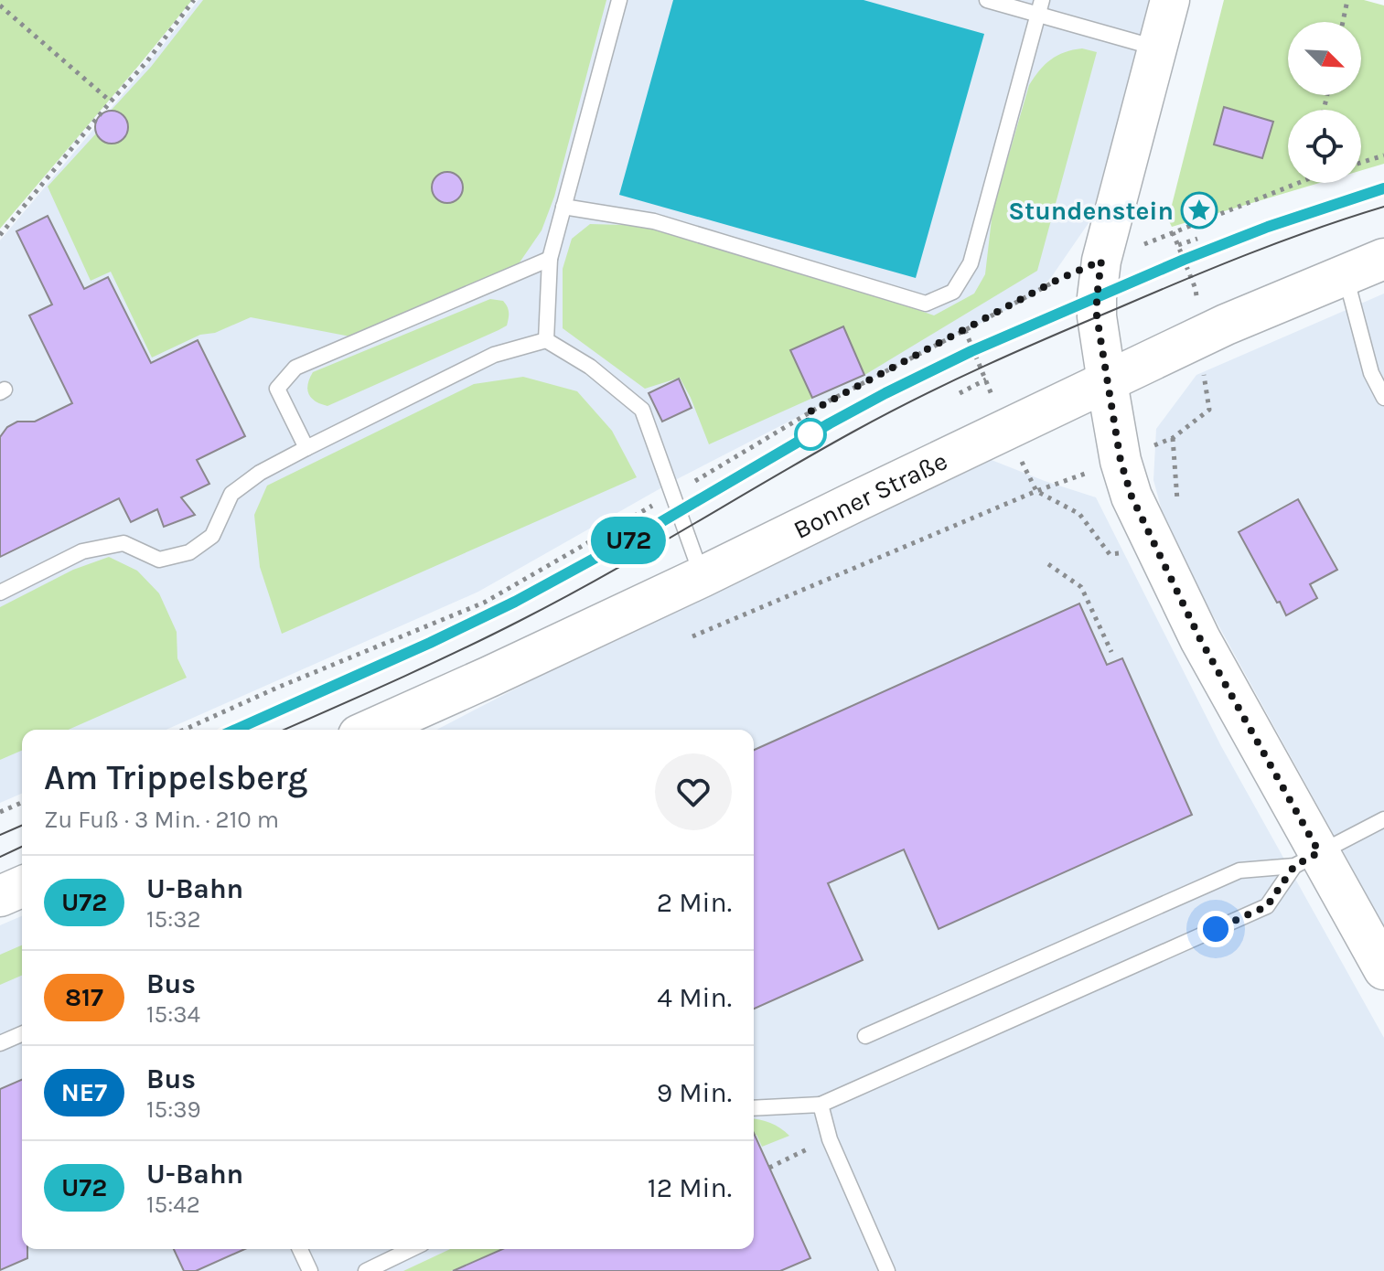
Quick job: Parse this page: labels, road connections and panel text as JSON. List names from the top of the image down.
{
  "streets": {
    "main road": ["Bonner Straße"]
  },
  "places": {
    "place": ["Stundenstein"]
  },
  "lines": ["metro line U72"],
  "north": "bottom right",
  "page": {
    "on_map": "U72",
    "heading": ["Am Trippelsberg", "Zu Fuß · 3 Min. · 210 m"],
    "list": [
      {
        "mark": "U72",
        "name": "U-Bahn",
        "note": "15:32",
        "value": "2 Min."
      },
      {
        "mark": "817",
        "name": "Bus",
        "note": "15:34",
        "value": "4 Min."
      },
      {
        "mark": "NE7",
        "name": "Bus",
        "note": "15:39",
        "value": "9 Min."
      },
      {
        "mark": "U72",
        "name": "U-Bahn",
        "note": "15:42",
        "value": "12 Min."
      }
    ]
  }
}
